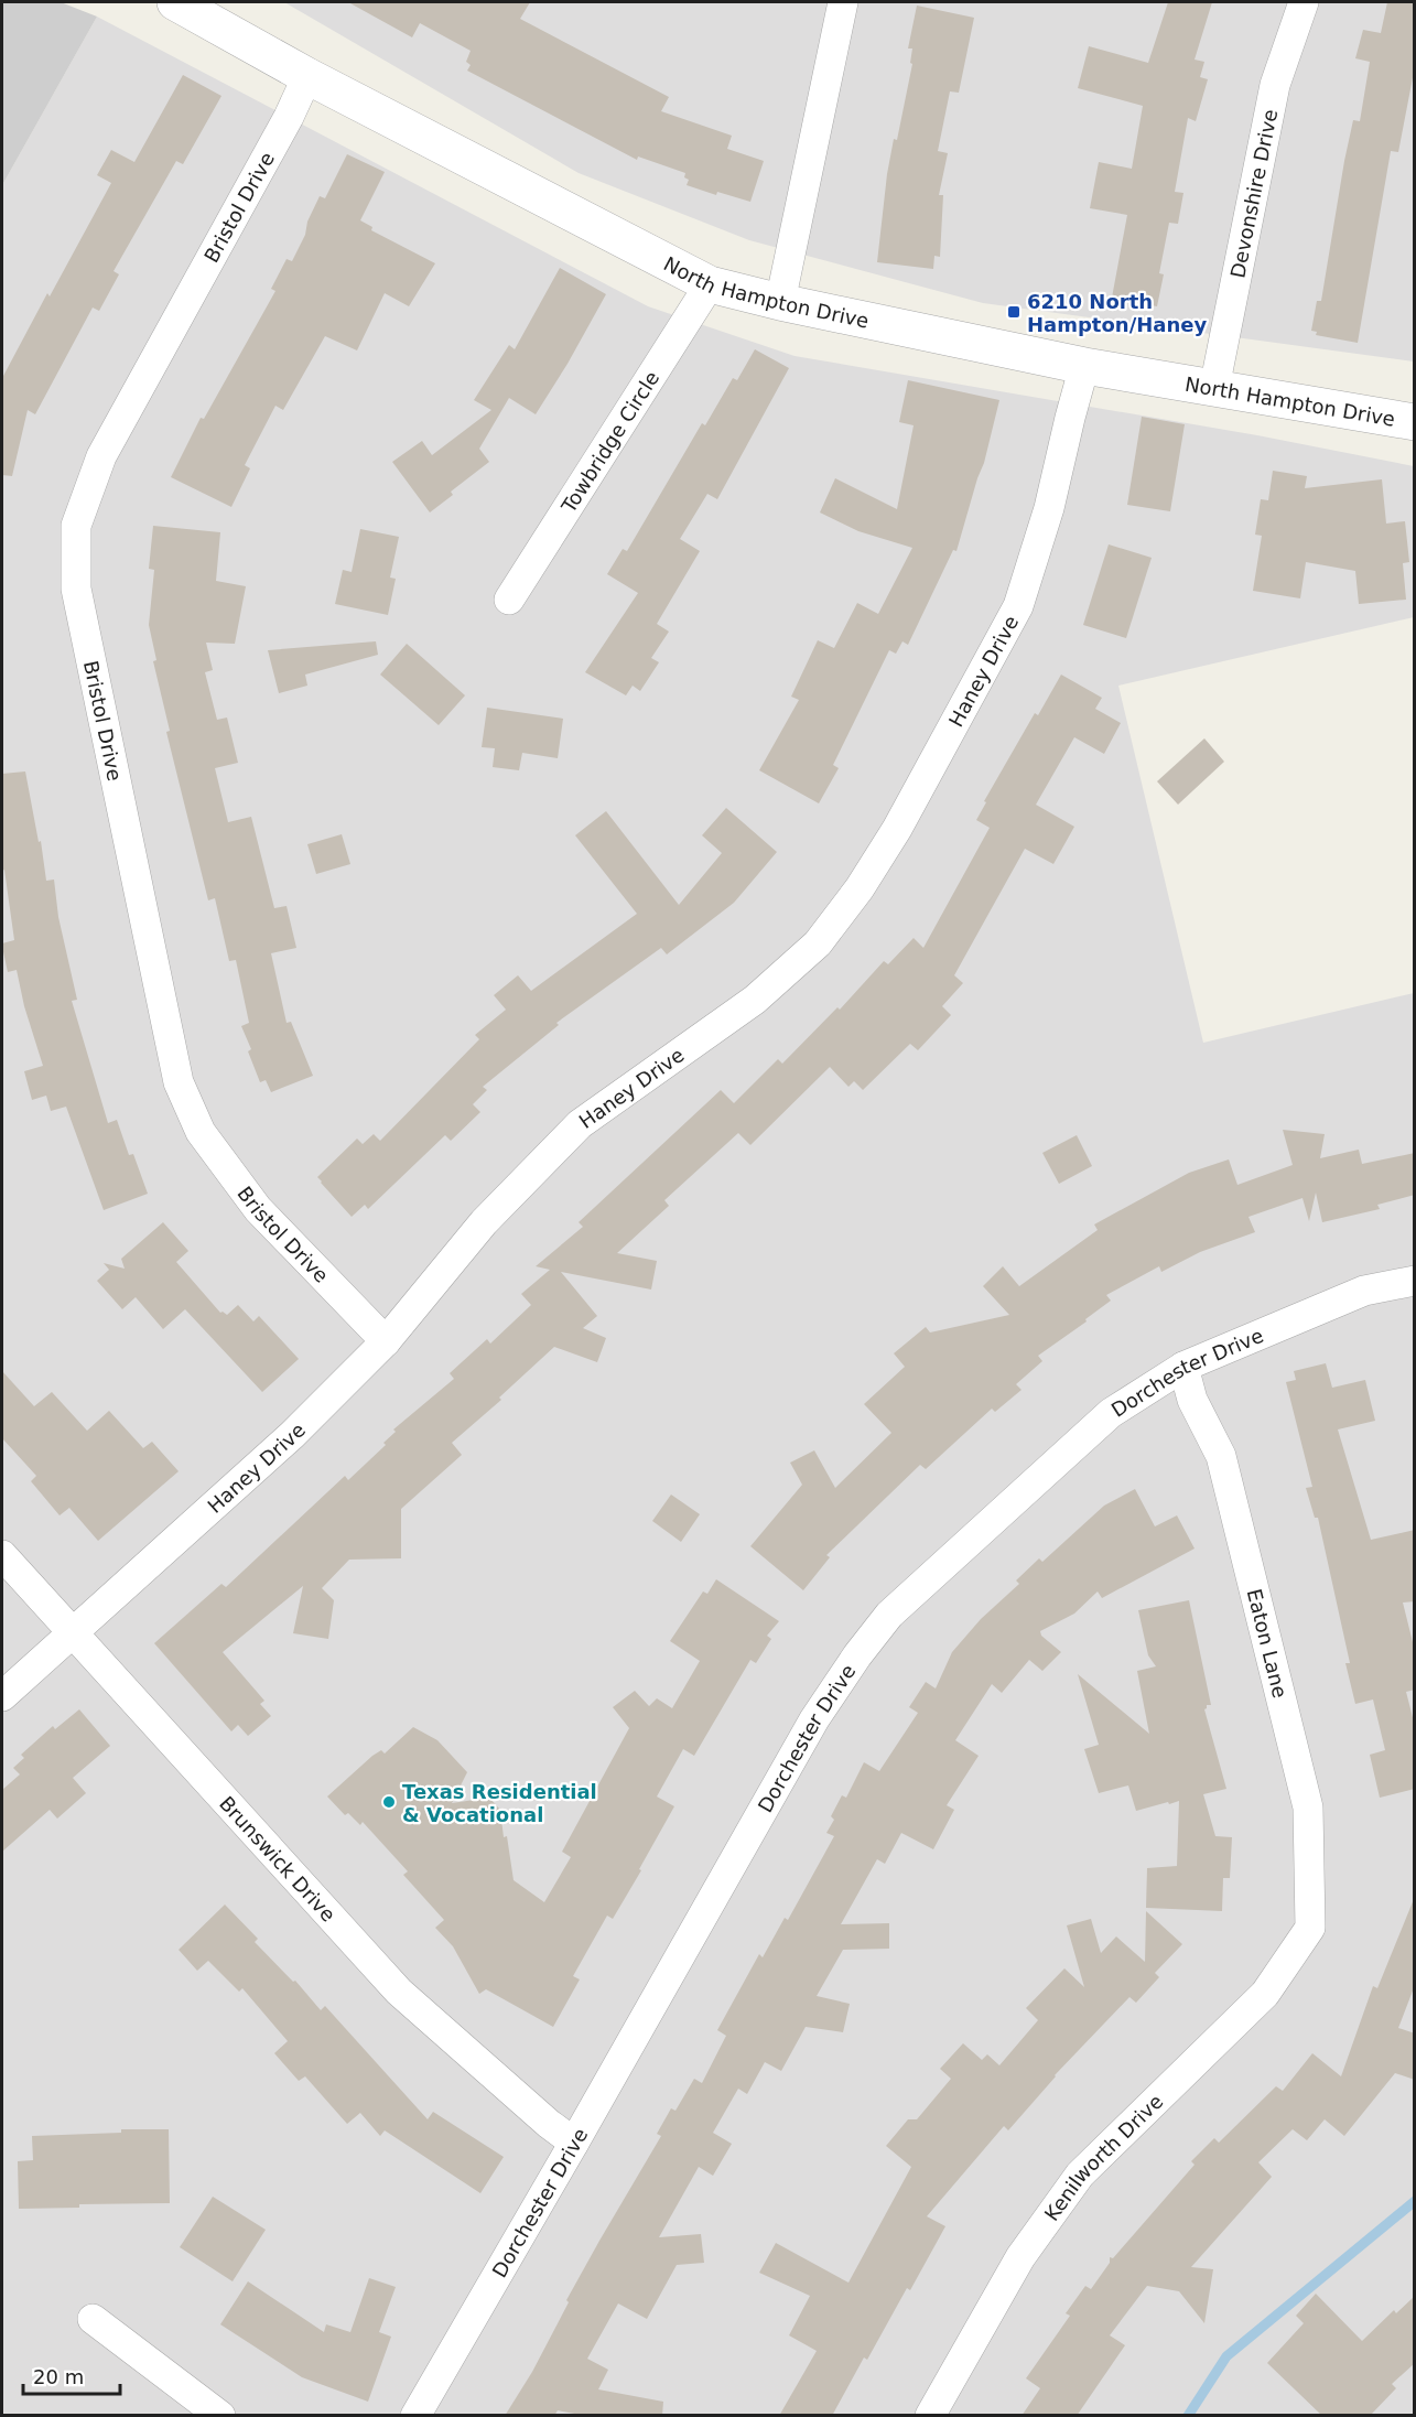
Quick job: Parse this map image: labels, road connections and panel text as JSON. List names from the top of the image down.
{
  "streets": {
    "street": [
      "Devonshire Drive",
      "Bristol Drive",
      "North Hampton Drive",
      "Towbridge Circle",
      "Haney Drive",
      "Dorchester Drive",
      "Eaton Lane",
      "Brunswick Drive",
      "Kenilworth Drive"
    ]
  },
  "crossings": [
    ["Devonshire Drive", "North Hampton Drive"],
    ["Bristol Drive", "North Hampton Drive"],
    ["Bristol Drive", "Haney Drive"],
    ["North Hampton Drive", "Towbridge Circle"],
    ["North Hampton Drive", "Haney Drive"],
    ["Haney Drive", "Brunswick Drive"],
    ["Dorchester Drive", "Eaton Lane"],
    ["Dorchester Drive", "Brunswick Drive"],
    ["Eaton Lane", "Kenilworth Drive"]
  ],
  "places": {
    "transit": ["6210 North Hampton/Haney"],
    "other": ["Texas Residential & Vocational"]
  },
  "scale_bar": "20 m"
}
